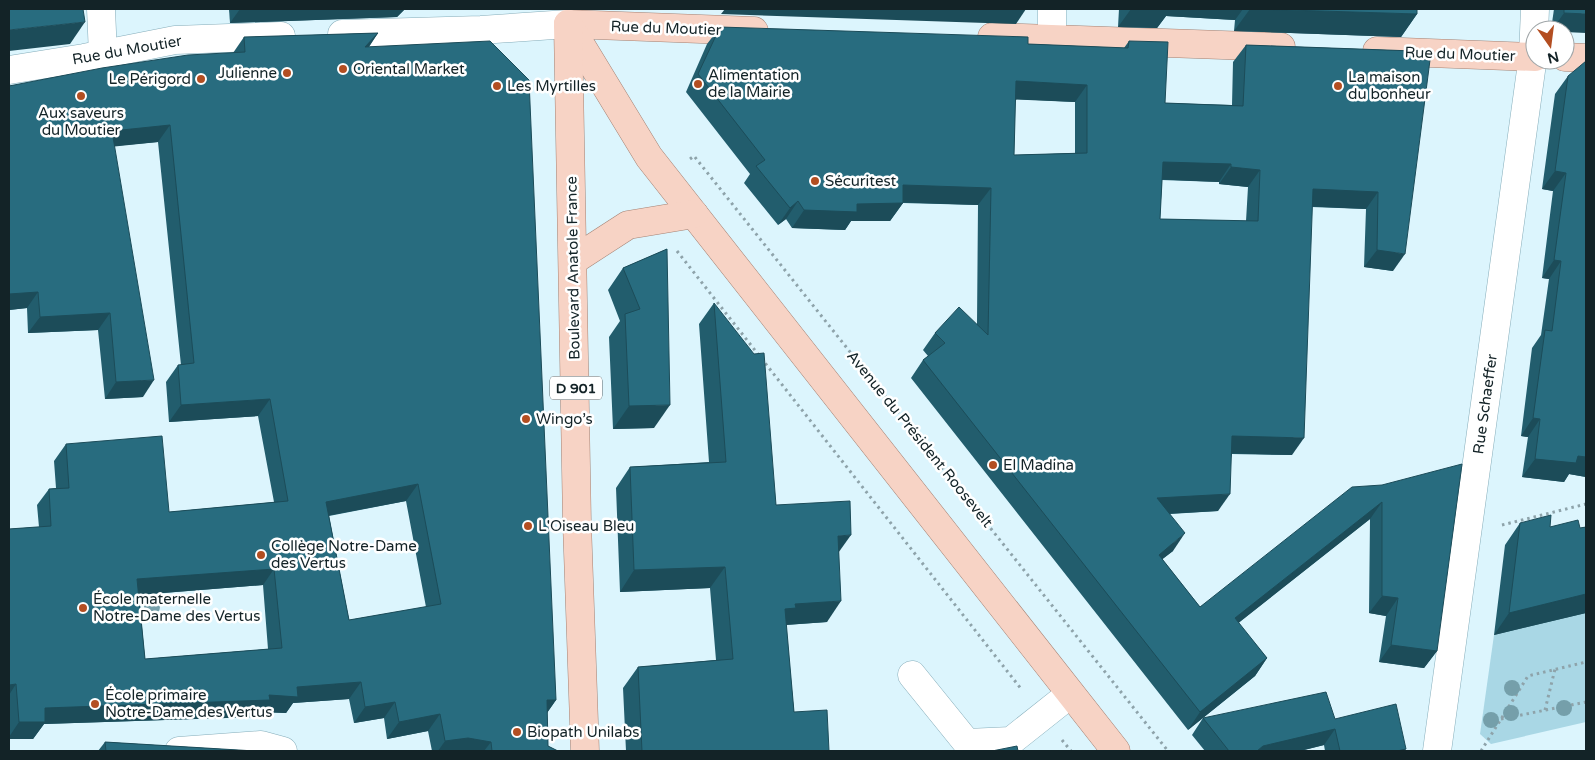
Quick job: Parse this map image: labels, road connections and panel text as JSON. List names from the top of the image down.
{
  "streets": {
    "main road": ["Rue du Moutier", "Boulevard Anatole France", "D 901"],
    "street": ["Rue Schaeffer"],
    "path": ["Avenue du Président Roosevelt"]
  },
  "crossings": [
    ["Rue du Moutier", "Boulevard Anatole France"]
  ],
  "places": [
    "Oriental Market",
    "Julienne",
    "Le Périgord",
    "Alimentation de la Mairie",
    "Les Myrtilles",
    "La maison du bonheur",
    "Aux saveurs du Moutier",
    "Sécuritest",
    "Wingo’s",
    "El Madina",
    "L'Oiseau Bleu",
    "Collège Notre-Dame des Vertus",
    "École maternelle Notre-Dame des Vertus",
    "École primaire Notre-Dame des Vertus",
    "Biopath Unilabs"
  ],
  "north": "bottom"
}
